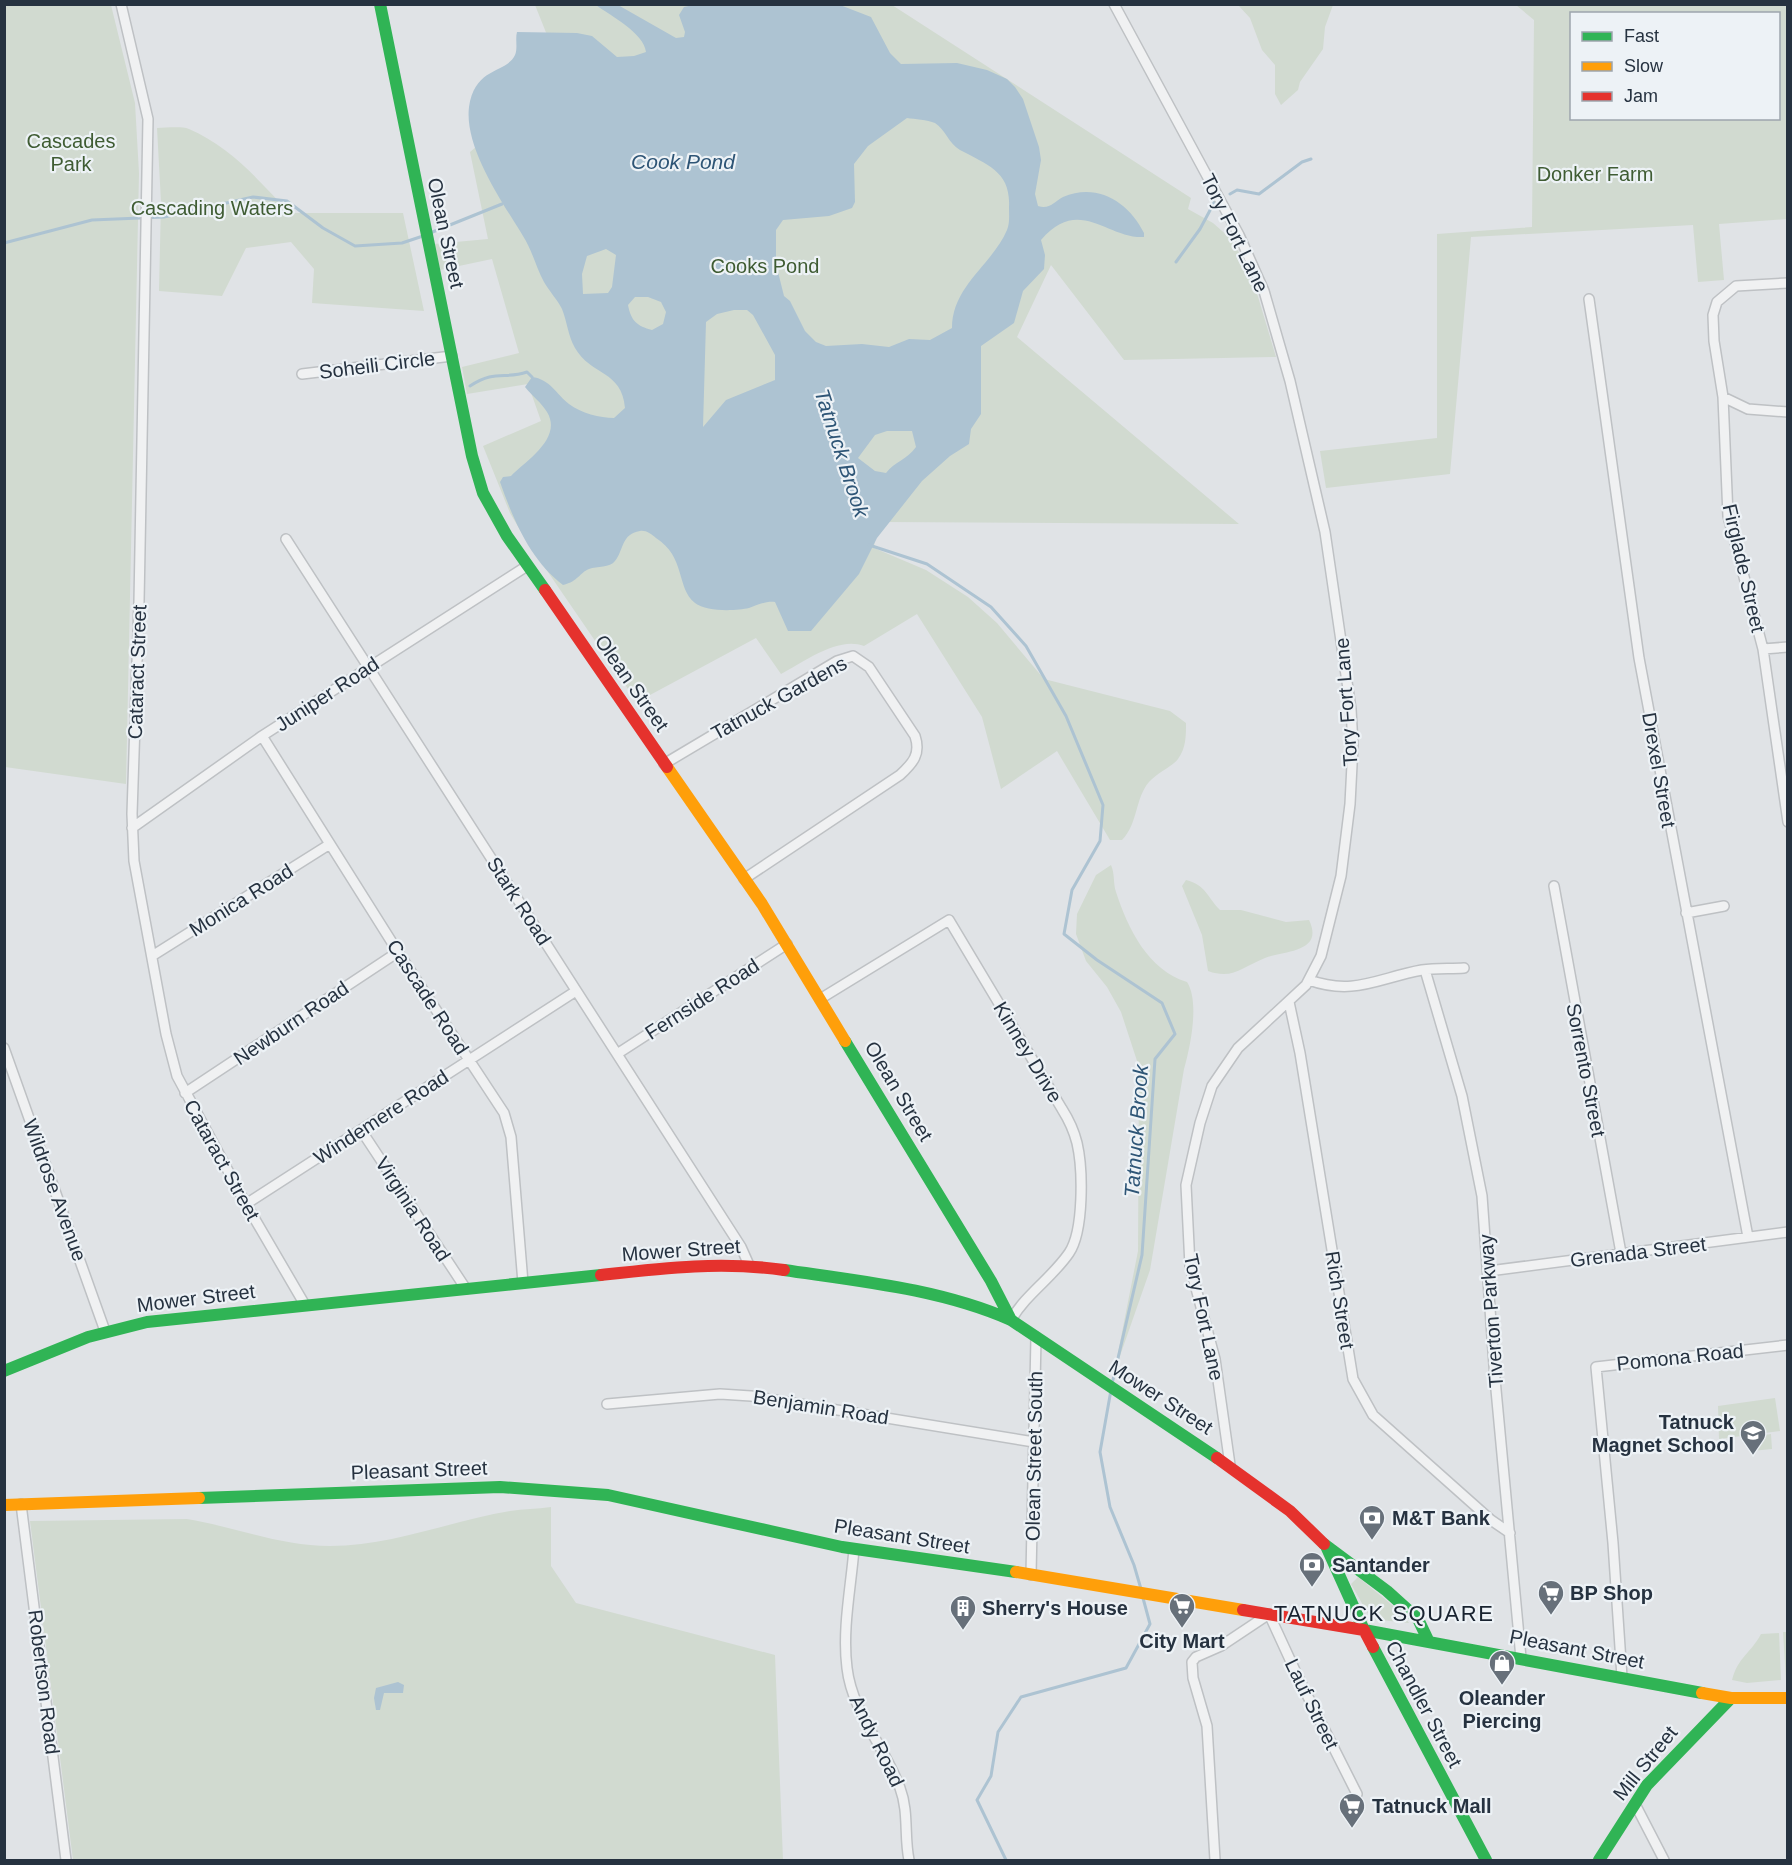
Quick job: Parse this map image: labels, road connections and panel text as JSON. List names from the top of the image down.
{
  "streets": {
    "street": [
      "Olean Street",
      "Tory Fort Lane",
      "Soheili Circle",
      "Firglade Street",
      "Cataract Street",
      "Juniper Road",
      "Tatnuck Gardens",
      "Drexel Street",
      "Monica Road",
      "Stark Road",
      "Cascade Road",
      "Fernside Road",
      "Newburn Road",
      "Kinney Drive",
      "Sorrento Street",
      "Windemere Road",
      "Wildrose Avenue",
      "Virginia Road",
      "Mower Street",
      "Grenada Street",
      "Rich Street",
      "Tiverton Parkway",
      "Pomona Road",
      "Benjamin Road",
      "Olean Street South",
      "Pleasant Street",
      "Robertson Road",
      "Lauf Street",
      "Chandler Street",
      "Andy Road",
      "Mill Street"
    ]
  },
  "crossings": [
    ["Olean Street", "Soheili Circle"],
    ["Olean Street", "Juniper Road"],
    ["Olean Street", "Tatnuck Gardens"],
    ["Olean Street", "Fernside Road"],
    ["Olean Street", "Kinney Drive"],
    ["Olean Street", "Mower Street"],
    ["Tory Fort Lane", "Mower Street"],
    ["Tory Fort Lane", "Rich Street"],
    ["Cataract Street", "Juniper Road"],
    ["Cataract Street", "Monica Road"],
    ["Cataract Street", "Newburn Road"],
    ["Cataract Street", "Windemere Road"],
    ["Cataract Street", "Mower Street"],
    ["Juniper Road", "Stark Road"],
    ["Juniper Road", "Cascade Road"],
    ["Drexel Street", "Grenada Street"],
    ["Monica Road", "Cascade Road"],
    ["Stark Road", "Fernside Road"],
    ["Stark Road", "Windemere Road"],
    ["Stark Road", "Mower Street"],
    ["Cascade Road", "Newburn Road"],
    ["Cascade Road", "Windemere Road"],
    ["Cascade Road", "Mower Street"],
    ["Kinney Drive", "Mower Street"],
    ["Sorrento Street", "Grenada Street"],
    ["Windemere Road", "Virginia Road"],
    ["Wildrose Avenue", "Mower Street"],
    ["Virginia Road", "Mower Street"],
    ["Mower Street", "Olean Street South"],
    ["Mower Street", "Pleasant Street"],
    ["Mower Street", "Chandler Street"],
    ["Grenada Street", "Tiverton Parkway"],
    ["Rich Street", "Tiverton Parkway"],
    ["Tiverton Parkway", "Pleasant Street"],
    ["Pomona Road", "Pleasant Street"],
    ["Benjamin Road", "Olean Street South"],
    ["Olean Street South", "Pleasant Street"],
    ["Pleasant Street", "Robertson Road"],
    ["Pleasant Street", "Lauf Street"],
    ["Pleasant Street", "Chandler Street"],
    ["Pleasant Street", "Andy Road"],
    ["Pleasant Street", "Mill Street"]
  ],
  "districts": ["TATNUCK SQUARE"],
  "water": ["Cook Pond", "Tatnuck Brook"],
  "parks": [
    "Cascades Park",
    "Donker Farm",
    "Cascading Waters",
    "Cooks Pond"
  ],
  "places": {
    "school or university": ["Tatnuck Magnet School"],
    "bank": ["M&T Bank", "Santander"],
    "supermarket": ["BP Shop", "City Mart", "Tatnuck Mall"],
    "building": ["Sherry's House"],
    "shop": ["Oleander Piercing"]
  },
  "legend": ["Fast", "Slow", "Jam"]
}
